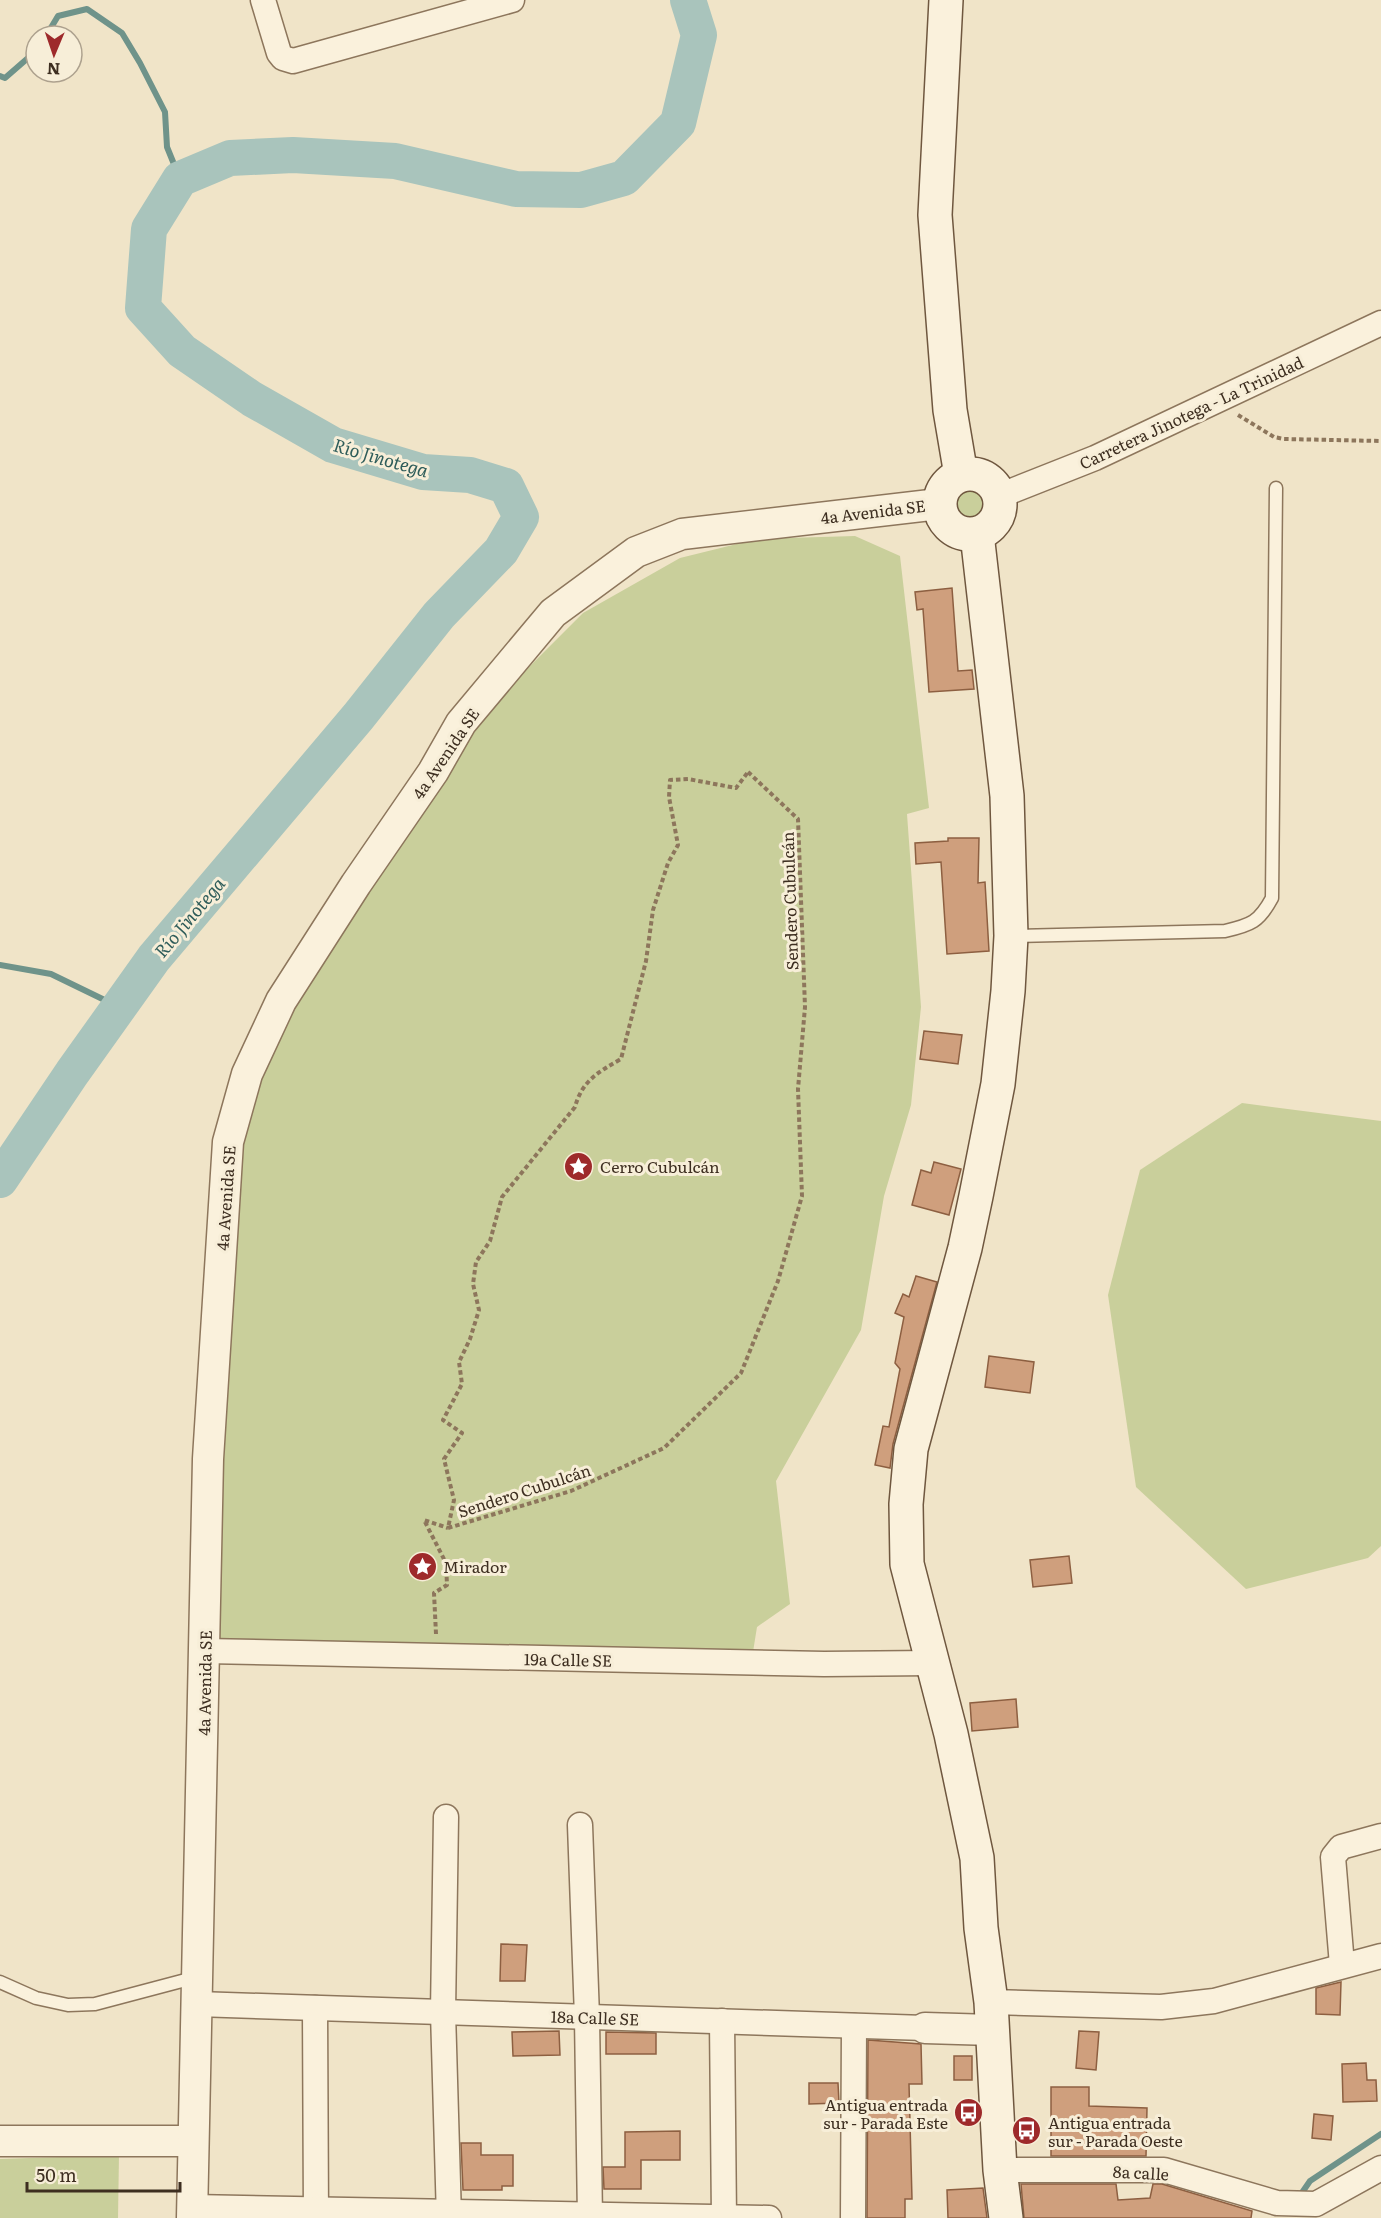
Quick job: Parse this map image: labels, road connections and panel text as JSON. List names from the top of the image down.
{
  "streets": {
    "street": [
      "Carretera Jinotega - La Trinidad",
      "4a Avenida SE",
      "19a Calle SE",
      "18a Calle SE",
      "8a calle"
    ],
    "path": ["Sendero Cubulcán"]
  },
  "crossings": [
    ["Carretera Jinotega - La Trinidad", "4a Avenida SE"],
    ["4a Avenida SE", "19a Calle SE"],
    ["4a Avenida SE", "18a Calle SE"]
  ],
  "water": ["Río Jinotega"],
  "places": {
    "place": ["Cerro Cubulcán", "Mirador"],
    "bus stop": ["Antigua entrada sur - Parada Este", "Antigua entrada sur - Parada Oeste"]
  },
  "scale_bar": "50 m",
  "north": "bottom"
}
